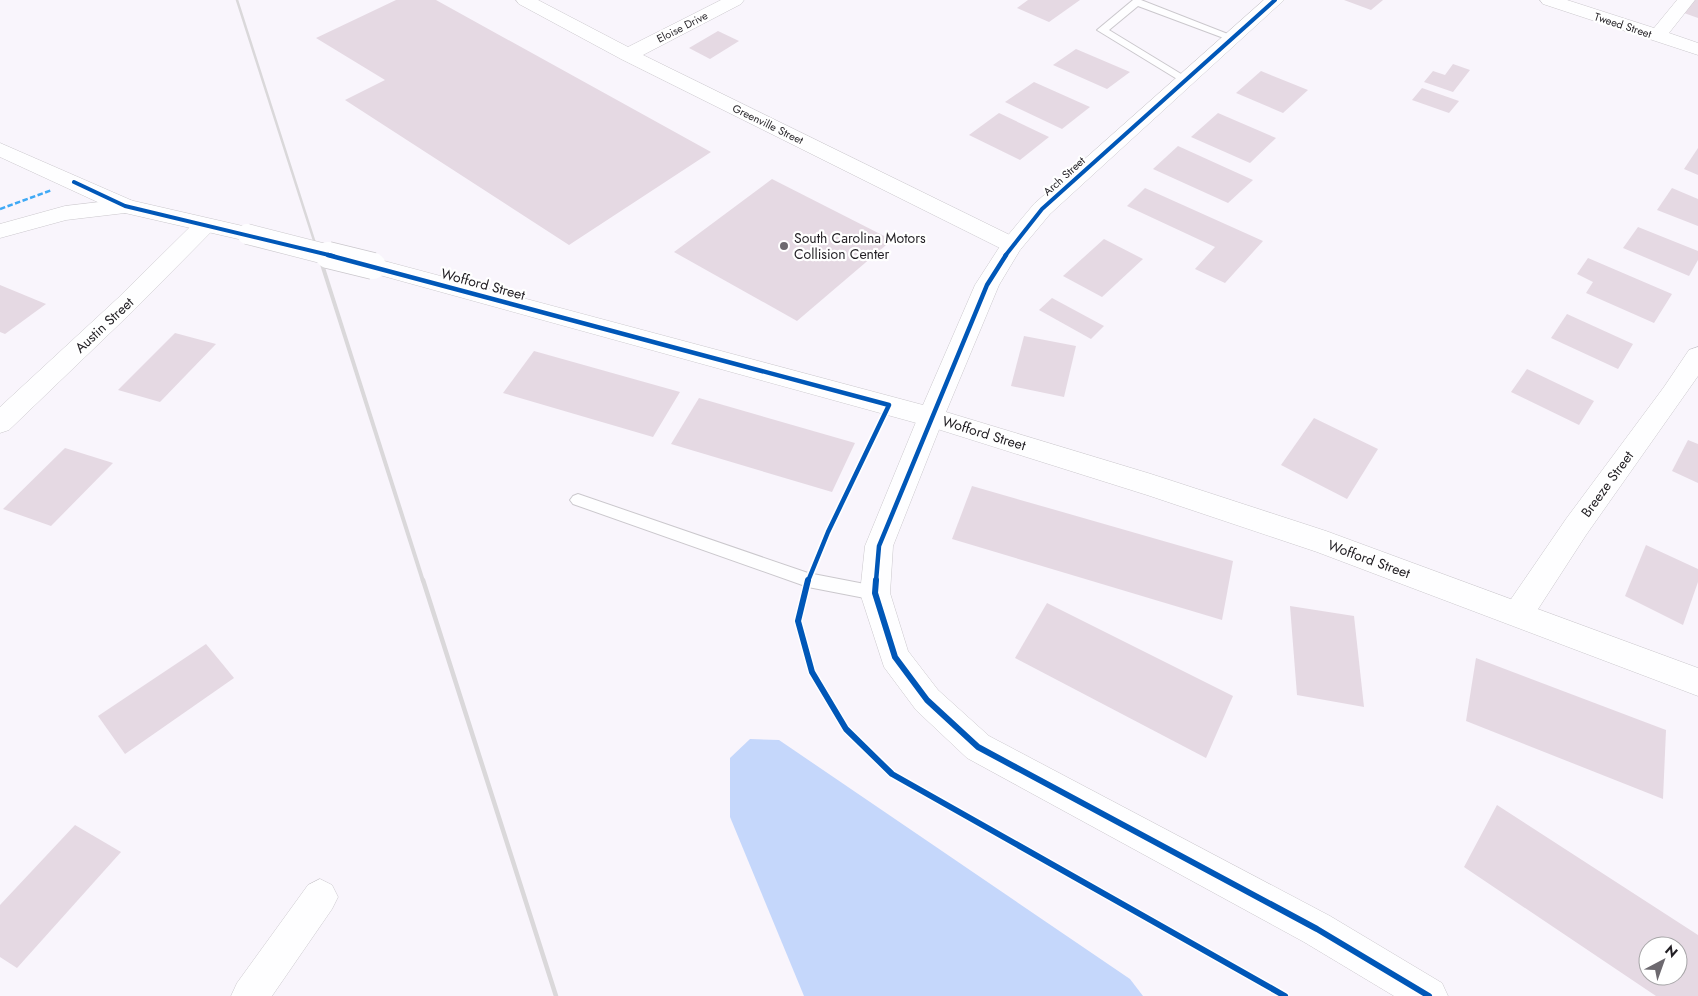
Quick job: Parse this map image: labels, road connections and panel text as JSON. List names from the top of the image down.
{
  "streets": {
    "street": [
      "Tweed Street",
      "Eloise Drive",
      "Greenville Street",
      "Arch Street",
      "Wofford Street",
      "Austin Street",
      "Breeze Street"
    ]
  },
  "crossings": [
    ["Eloise Drive", "Greenville Street"],
    ["Greenville Street", "Arch Street"],
    ["Arch Street", "Wofford Street"],
    ["Wofford Street", "Austin Street"],
    ["Wofford Street", "Breeze Street"]
  ],
  "places": ["South Carolina Motors Collision Center"],
  "north": "top right"
}
